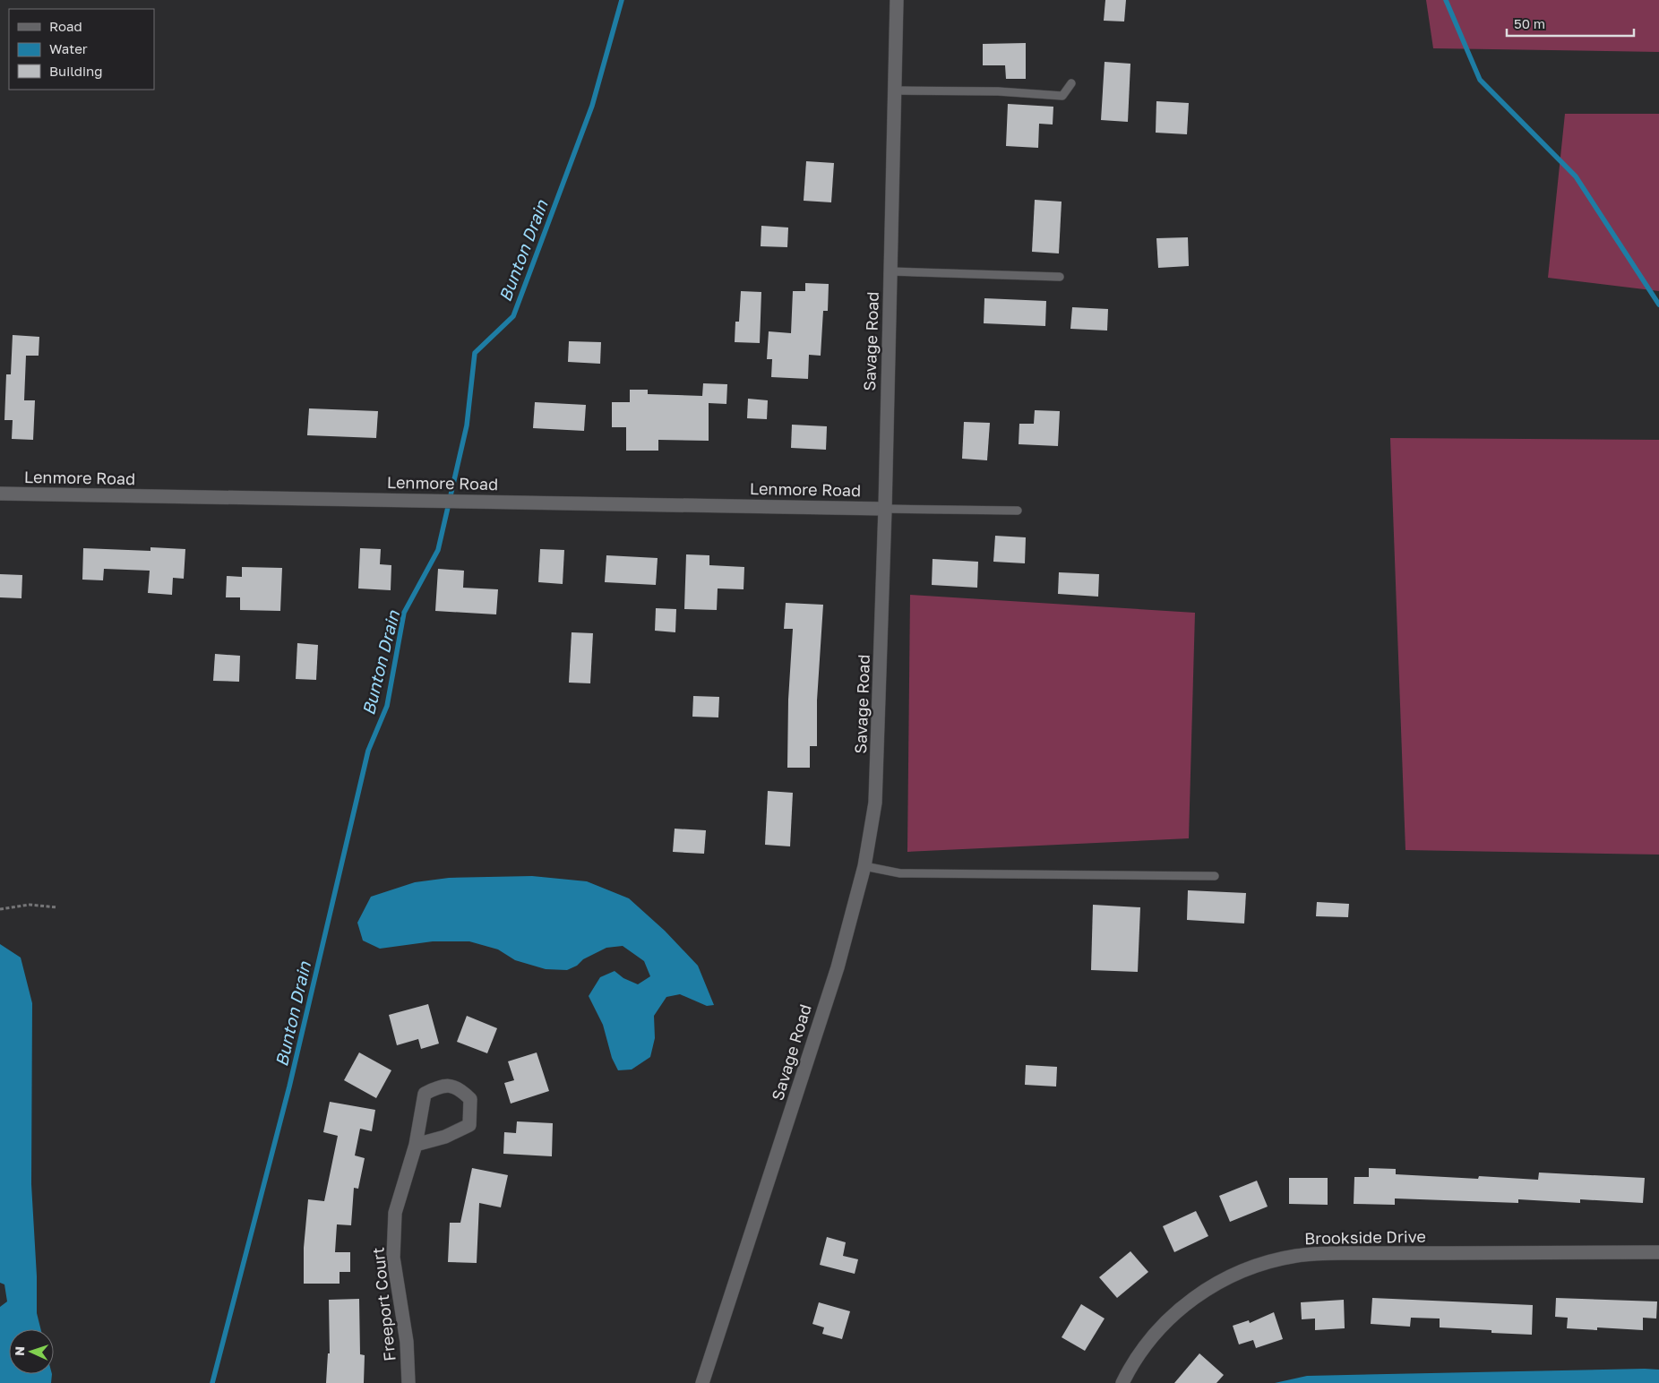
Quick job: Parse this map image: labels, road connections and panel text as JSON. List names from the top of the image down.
{
  "streets": {
    "street": [
      "Savage Road",
      "Lenmore Road",
      "Brookside Drive",
      "Freeport Court"
    ]
  },
  "crossings": [
    ["Savage Road", "Lenmore Road"]
  ],
  "water": ["Bunton Drain"],
  "legend": ["Road", "Water", "Building"],
  "scale_bar": "50 m",
  "north": "left"
}
